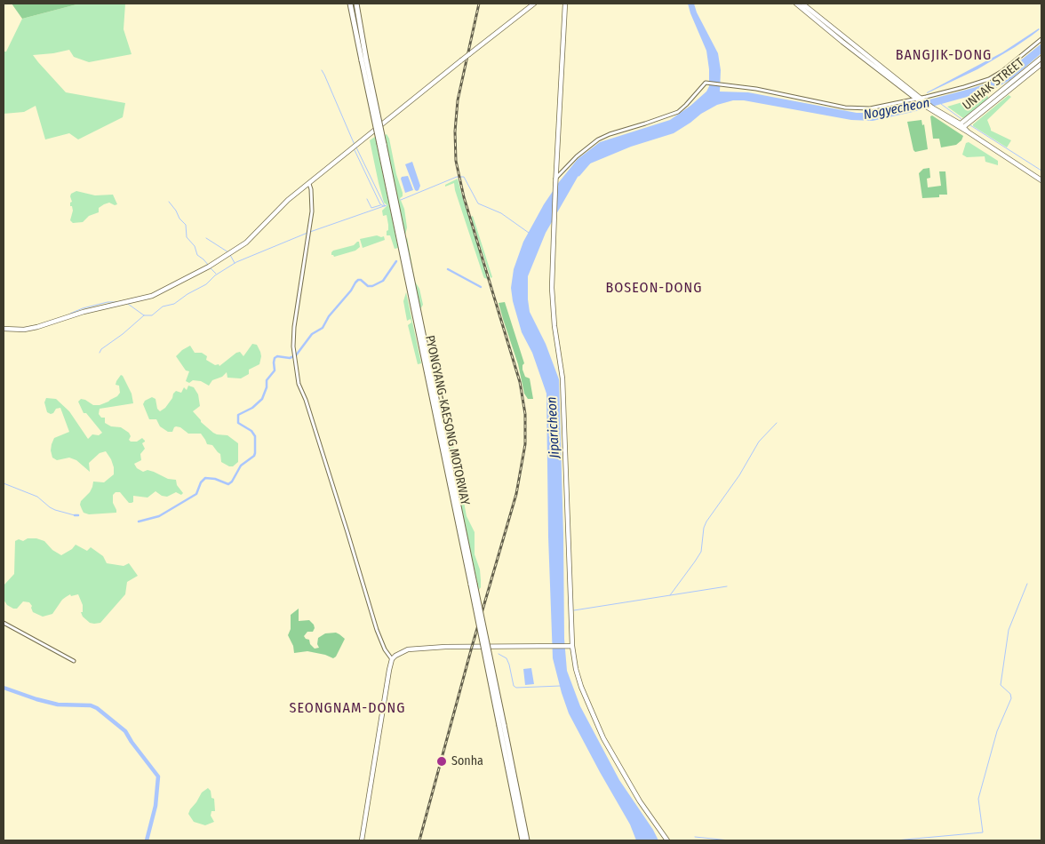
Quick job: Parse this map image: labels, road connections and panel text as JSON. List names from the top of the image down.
{
  "streets": {
    "highway": ["PYONGYANG-KAESONG MOTORWAY"],
    "main road": ["UNHAK STREET"]
  },
  "districts": ["BANGJIK-DONG", "BOSEON-DONG", "SEONGNAM-DONG"],
  "water": ["Nogyecheon", "Jiparicheon"],
  "places": ["Sonha"]
}
